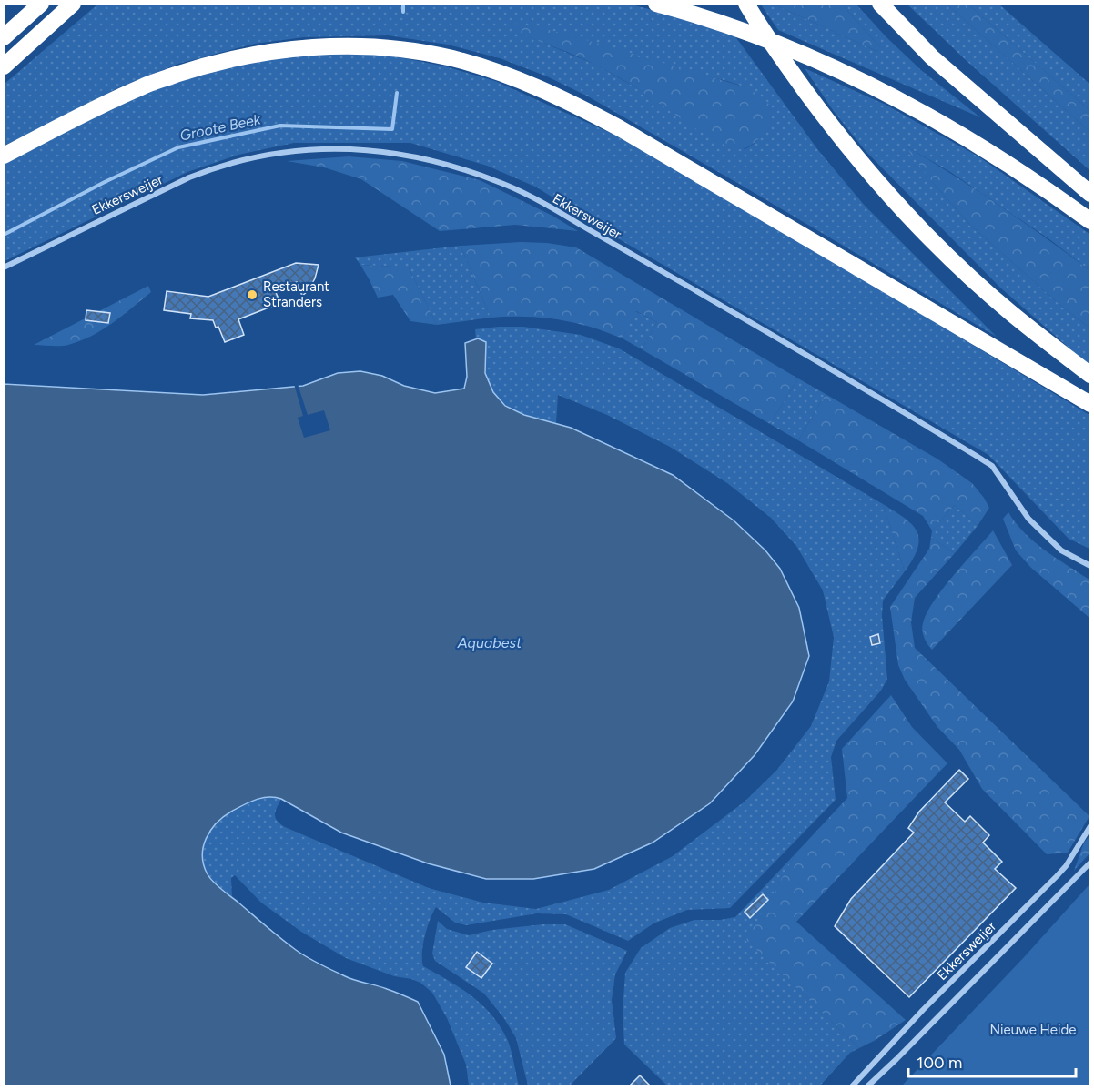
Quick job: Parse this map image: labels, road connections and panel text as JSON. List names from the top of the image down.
{
  "streets": {
    "street": ["Ekkersweijer"]
  },
  "water": ["Groote Beek", "Aquabest"],
  "parks": ["Nieuwe Heide"],
  "places": ["Restaurant Stranders"],
  "scale_bar": "100 m"
}
